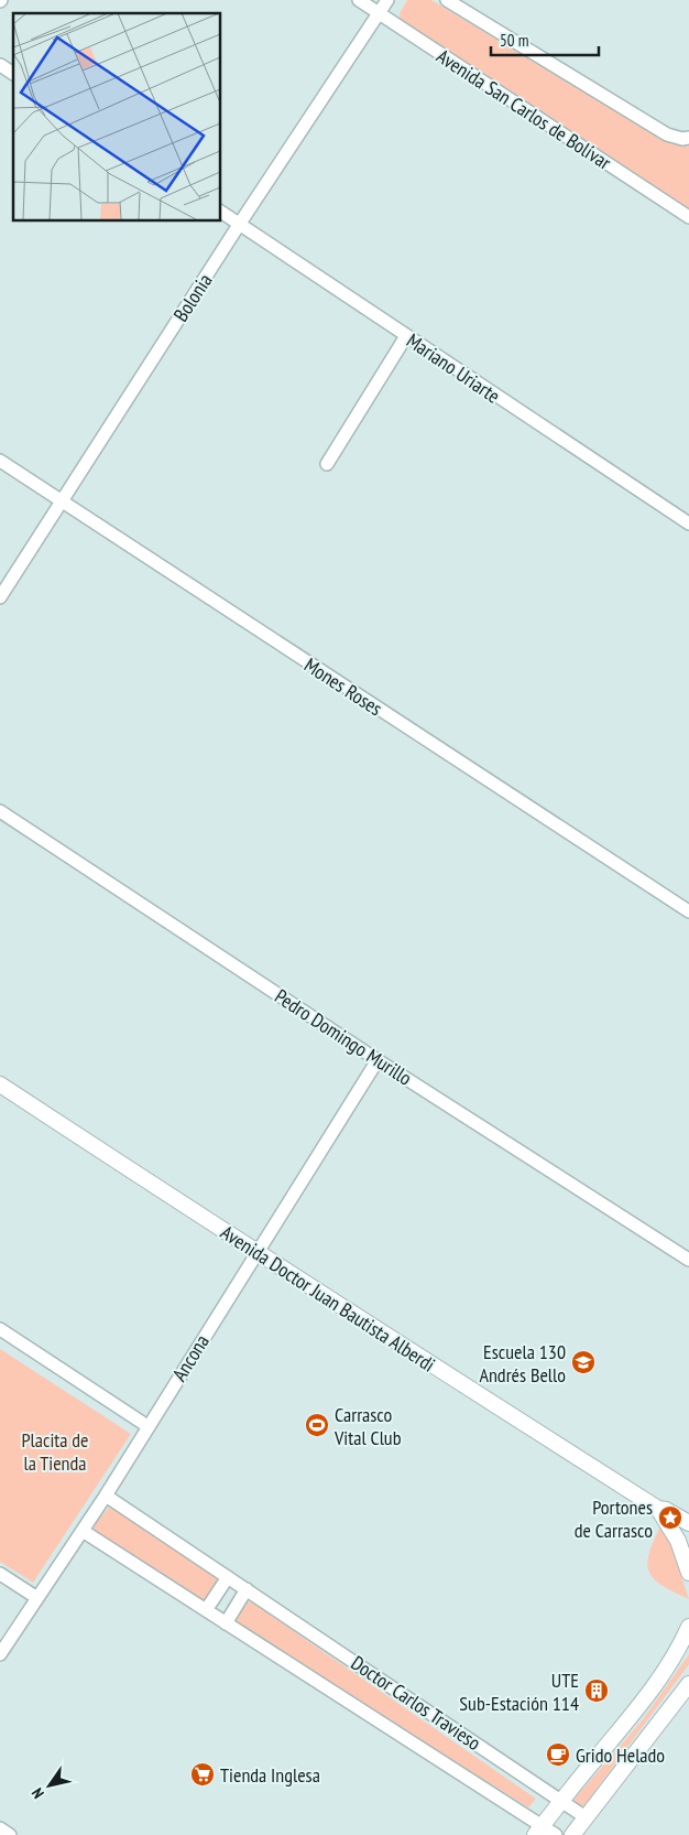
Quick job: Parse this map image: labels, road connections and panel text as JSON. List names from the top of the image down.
{
  "streets": {
    "street": [
      "Avenida San Carlos de Bolívar",
      "Bolonia",
      "Mariano Uriarte",
      "Mones Roses",
      "Pedro Domingo Murillo",
      "Avenida Doctor Juan Bautista Alberdi",
      "Ancona",
      "Doctor Carlos Travieso"
    ]
  },
  "crossings": [
    ["Avenida San Carlos de Bolívar", "Bolonia"],
    ["Bolonia", "Mariano Uriarte"],
    ["Bolonia", "Mones Roses"],
    ["Pedro Domingo Murillo", "Ancona"],
    ["Avenida Doctor Juan Bautista Alberdi", "Ancona"],
    ["Ancona", "Doctor Carlos Travieso"]
  ],
  "parks": ["Placita de la Tienda"],
  "places": {
    "school or university": ["Escuela 130 Andrés Bello"],
    "sports": ["Carrasco Vital Club"],
    "place": ["Portones de Carrasco"],
    "building": ["UTE Sub-Estación 114"],
    "cafe": ["Grido Helado"],
    "supermarket": ["Tienda Inglesa"]
  },
  "scale_bar": "50 m",
  "north": "bottom left"
}
